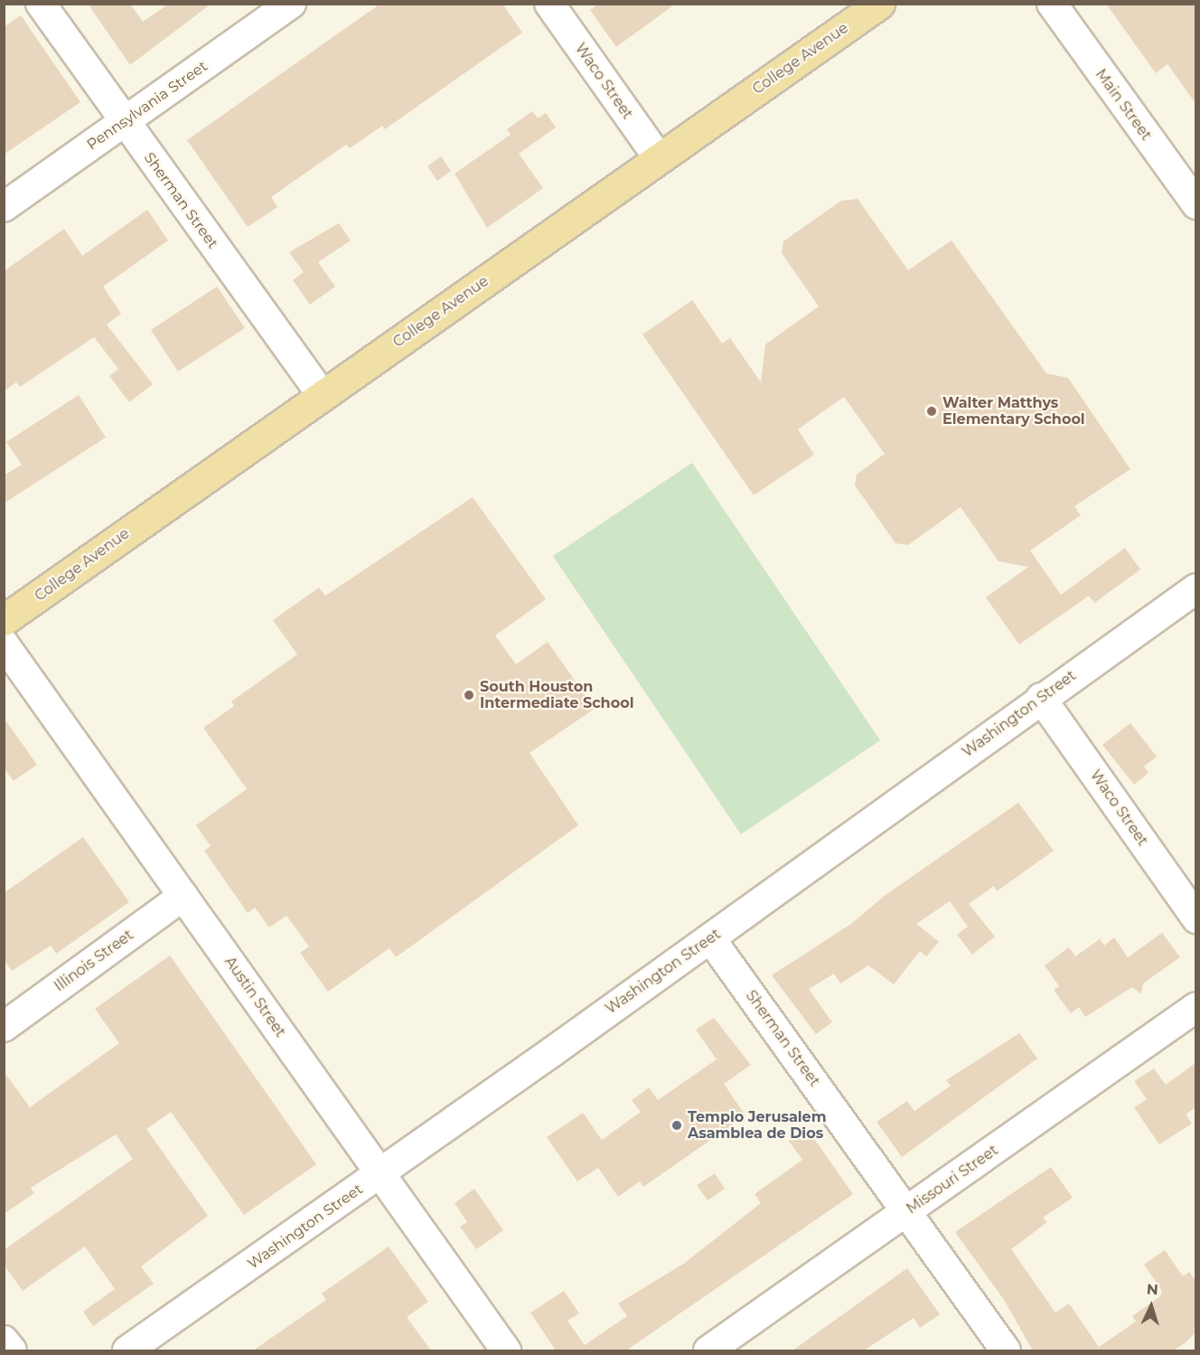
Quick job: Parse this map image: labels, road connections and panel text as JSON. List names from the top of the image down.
{
  "streets": {
    "main road": ["College Avenue"],
    "street": [
      "Waco Street",
      "Main Street",
      "Pennsylvania Street",
      "Sherman Street",
      "Washington Street",
      "Illinois Street",
      "Austin Street",
      "Missouri Street"
    ]
  },
  "crossings": [
    ["College Avenue", "Waco Street"],
    ["College Avenue", "Sherman Street"],
    ["Waco Street", "Washington Street"],
    ["Pennsylvania Street", "Sherman Street"],
    ["Sherman Street", "Washington Street"],
    ["Sherman Street", "Missouri Street"],
    ["Washington Street", "Austin Street"],
    ["Illinois Street", "Austin Street"]
  ],
  "places": ["Walter Matthys Elementary School", "South Houston Intermediate School", "Templo Jerusalem Asamblea de Dios"],
  "north": "top"
}
